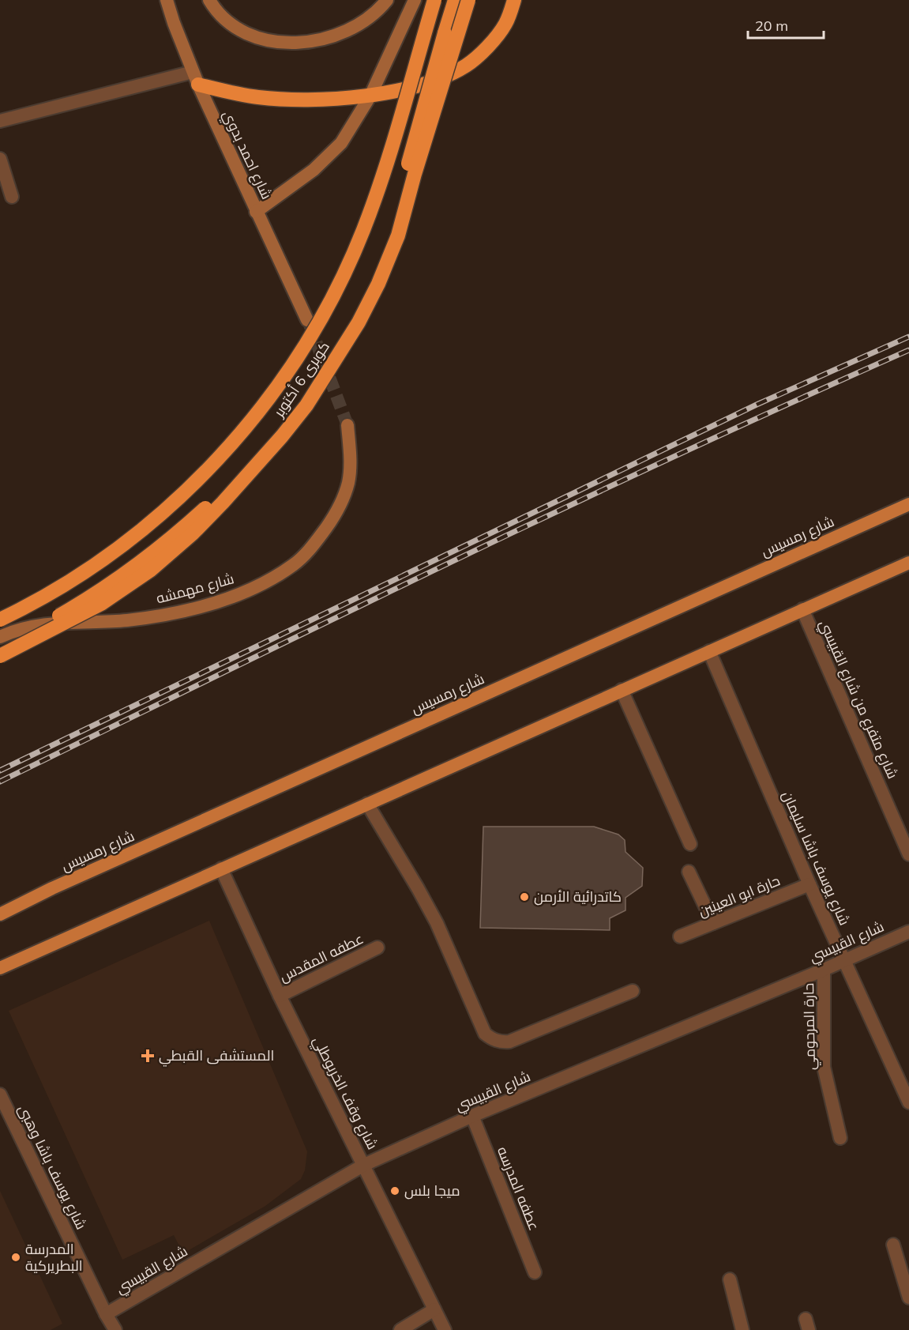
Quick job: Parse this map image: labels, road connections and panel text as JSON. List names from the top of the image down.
{
  "streets": {
    "highway": ["كوبرى 6 أكتوبر"],
    "main road": ["شارع احمد بدوي", "شارع رمسيس", "شارع مهمشه"],
    "street": [
      "شارع متفرع من شارع القبيسي",
      "شارع يوسف باشا سليمان",
      "حارة ابو العينين",
      "شارع القبيسي",
      "عطفه المقدس",
      "حارة المرحومي",
      "شارع وقف الخربوطلي",
      "شارع يوسف باشا وهبى",
      "عطفه المدرسه"
    ]
  },
  "crossings": [
    ["شارع يوسف باشا سليمان", "حارة ابو العينين"],
    ["شارع يوسف باشا سليمان", "شارع القبيسي"],
    ["شارع القبيسي", "حارة المرحومي"],
    ["شارع القبيسي", "شارع وقف الخربوطلي"],
    ["شارع القبيسي", "شارع يوسف باشا وهبى"],
    ["شارع القبيسي", "عطفه المدرسه"],
    ["عطفه المقدس", "شارع وقف الخربوطلي"]
  ],
  "places": {
    "other": ["كاتدرائية الأرمن", "ميجا بلس", "المدرسة البطريركية"],
    "health": ["المستشفى القبطي"]
  },
  "scale_bar": "20 m"
}
